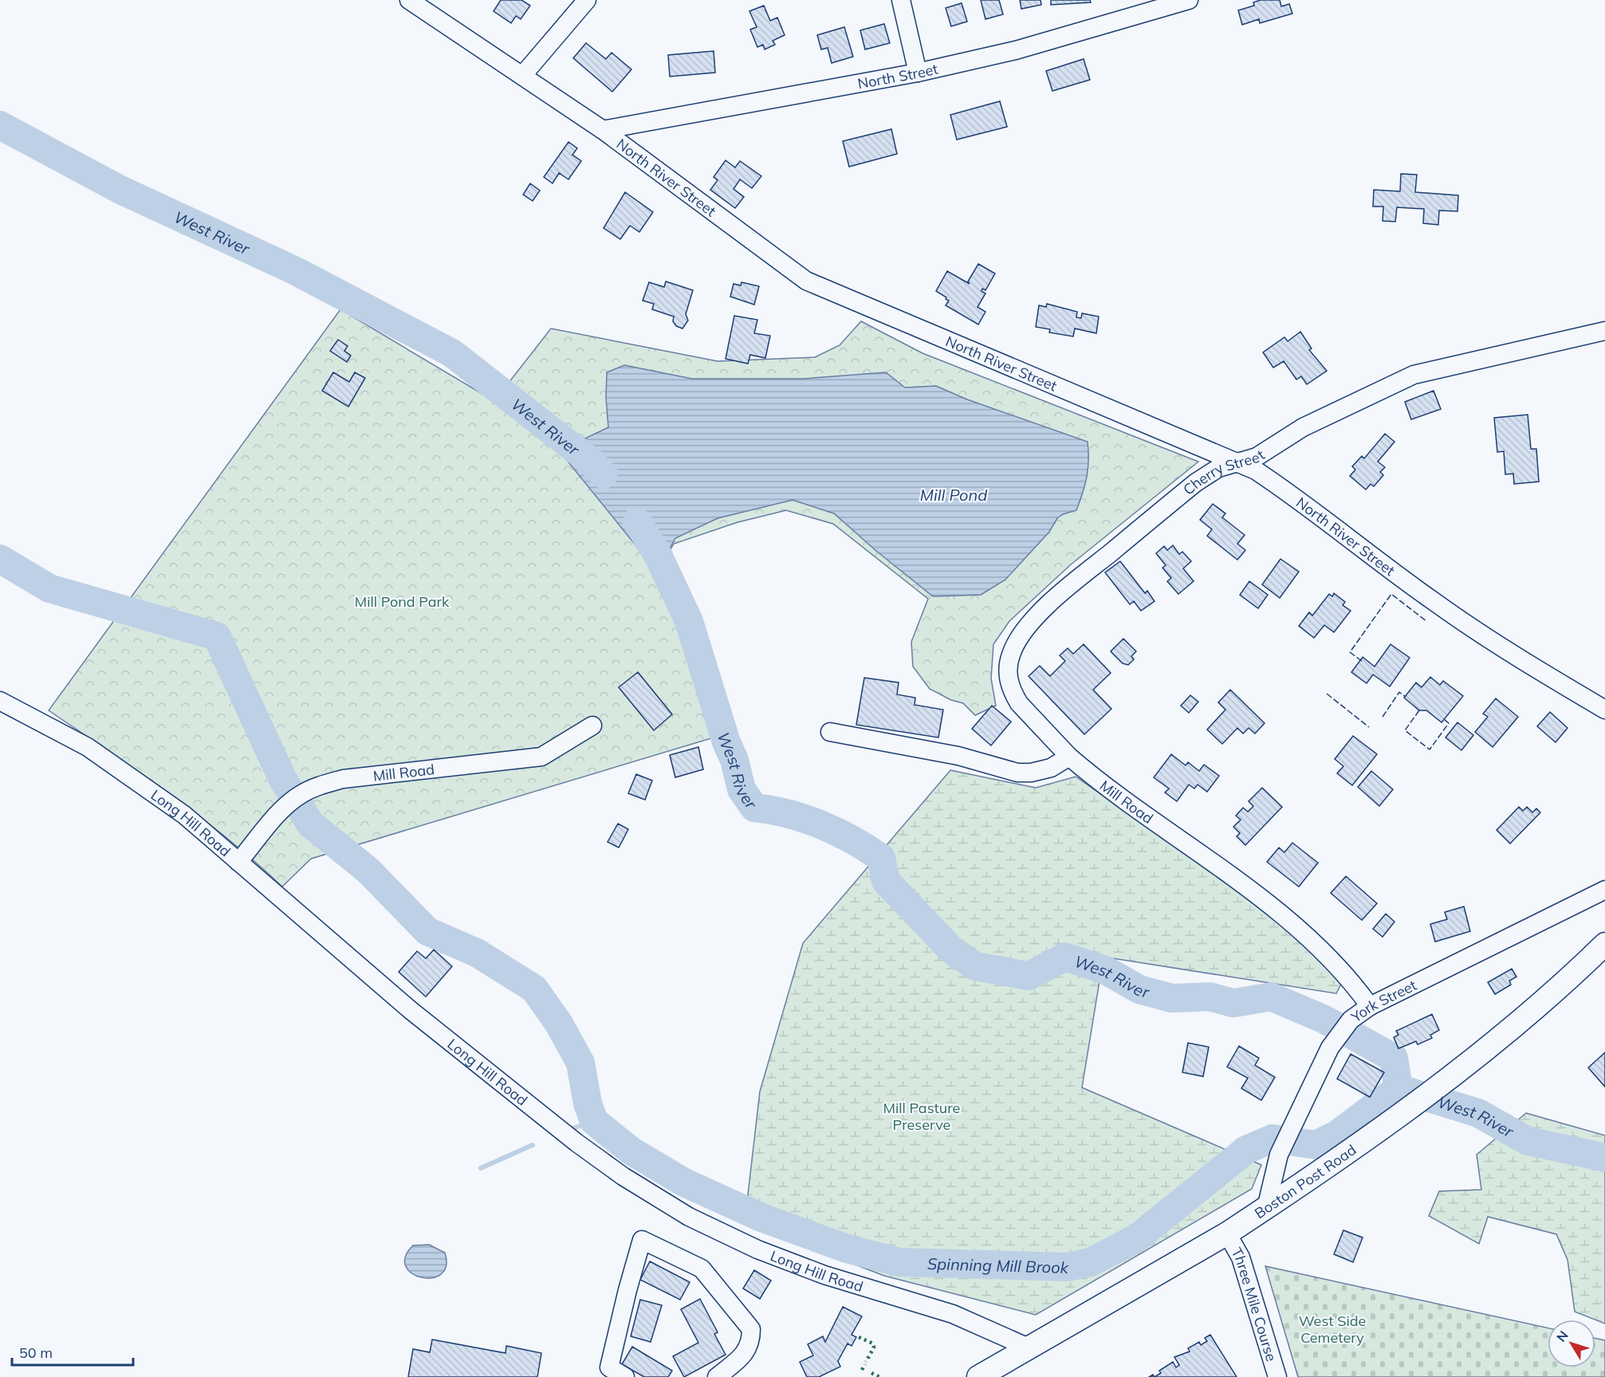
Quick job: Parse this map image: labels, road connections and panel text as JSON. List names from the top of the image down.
{
  "streets": {
    "main road": ["Boston Post Road"],
    "street": [
      "North Street",
      "North River Street",
      "Cherry Street",
      "Mill Road",
      "Long Hill Road",
      "York Street",
      "Three Mile Course"
    ]
  },
  "crossings": [
    ["North Street", "North River Street"],
    ["North River Street", "Cherry Street"],
    ["Cherry Street", "Mill Road"],
    ["Mill Road", "Long Hill Road"],
    ["Mill Road", "York Street"],
    ["Long Hill Road", "Boston Post Road"],
    ["York Street", "Boston Post Road"],
    ["Boston Post Road", "Three Mile Course"]
  ],
  "water": ["West River", "Mill Pond", "Spinning Mill Brook"],
  "parks": ["Mill Pond Park", "Mill Pasture Preserve", "West Side Cemetery"],
  "scale_bar": "50 m",
  "north": "top left"
}
